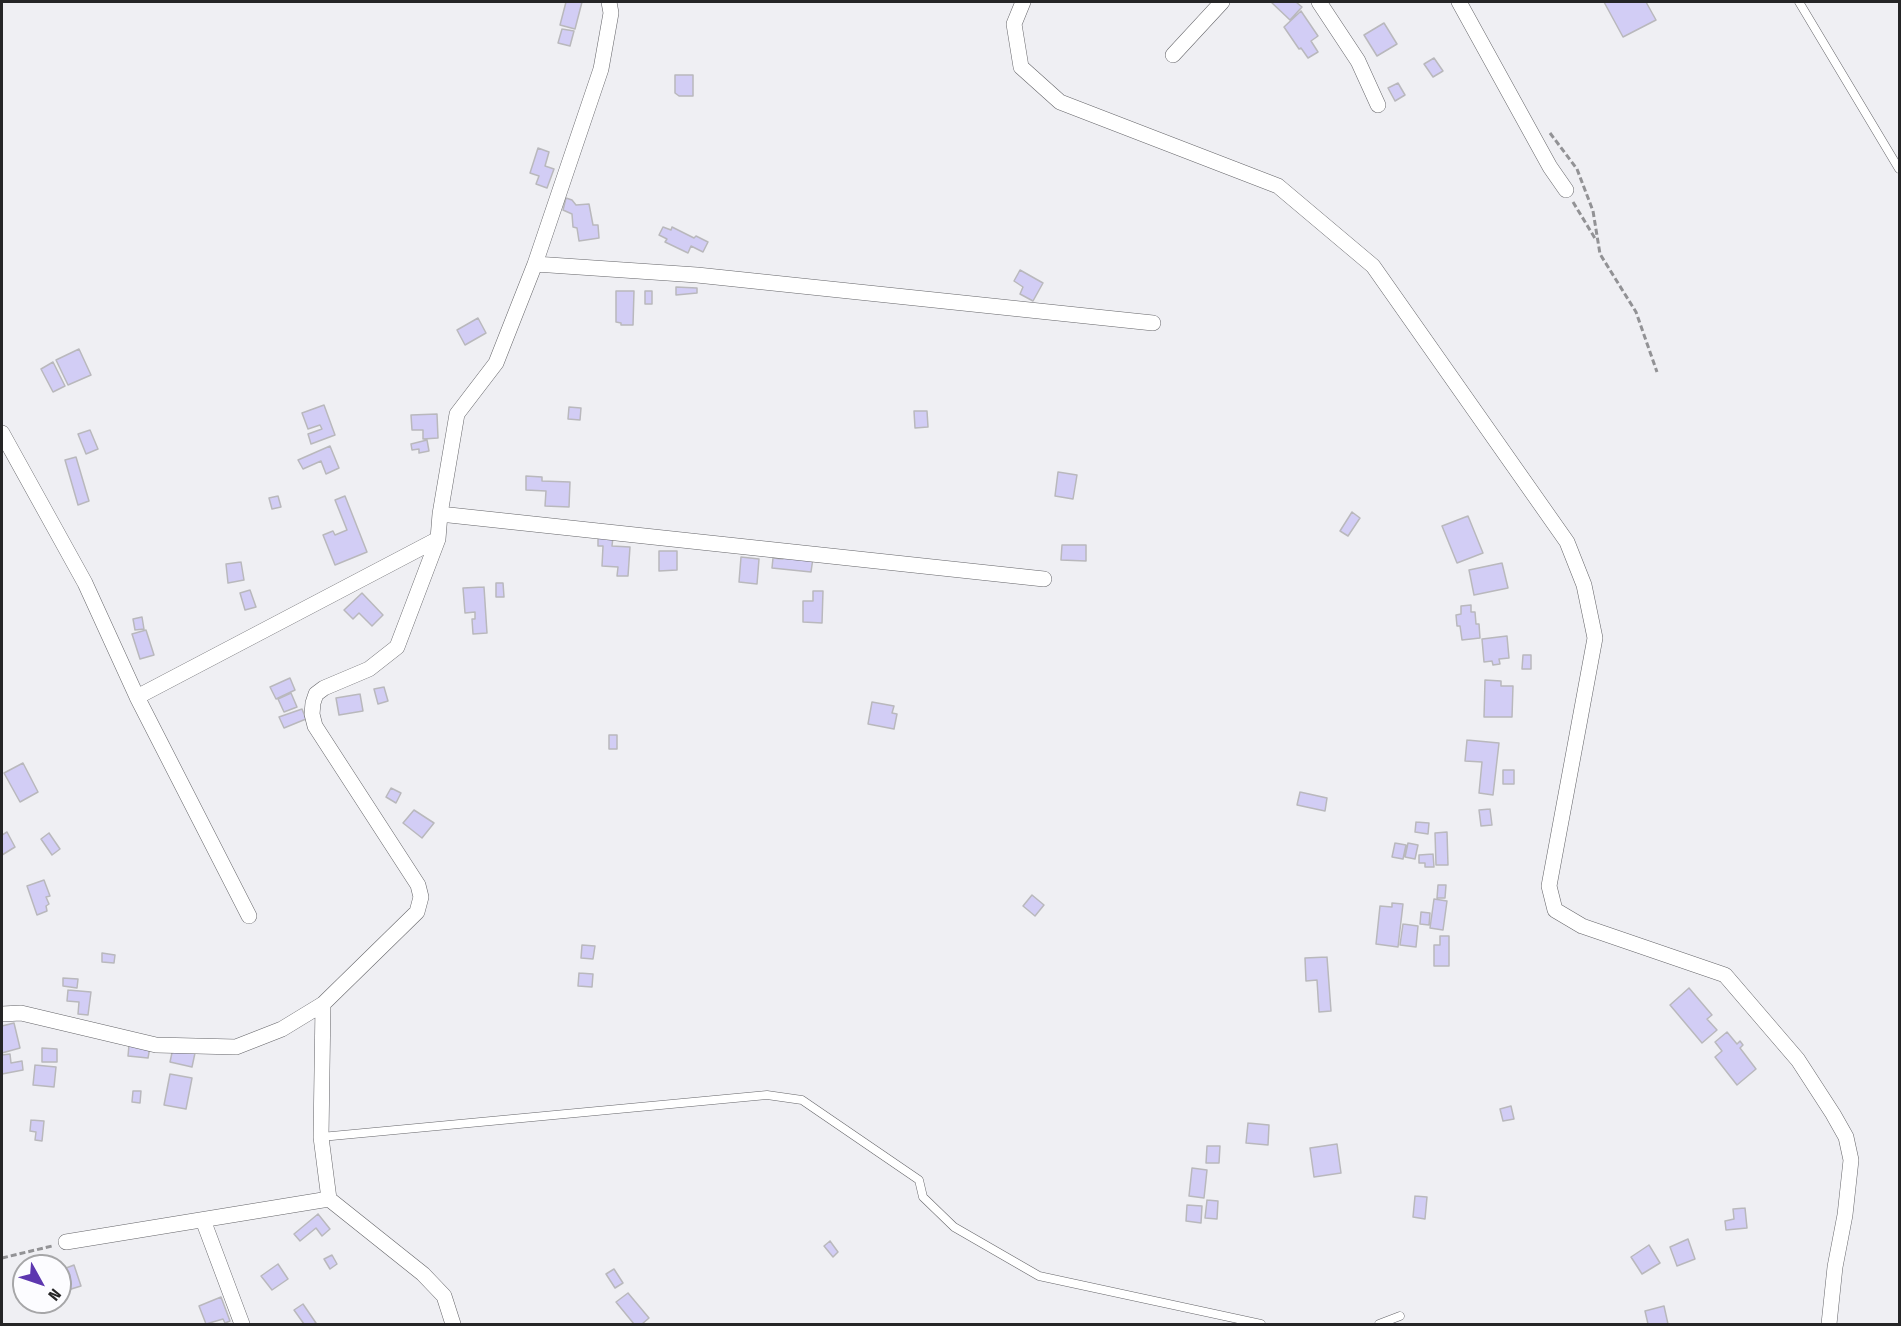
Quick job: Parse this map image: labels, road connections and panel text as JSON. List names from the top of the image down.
{
  "north": "bottom right"
}
